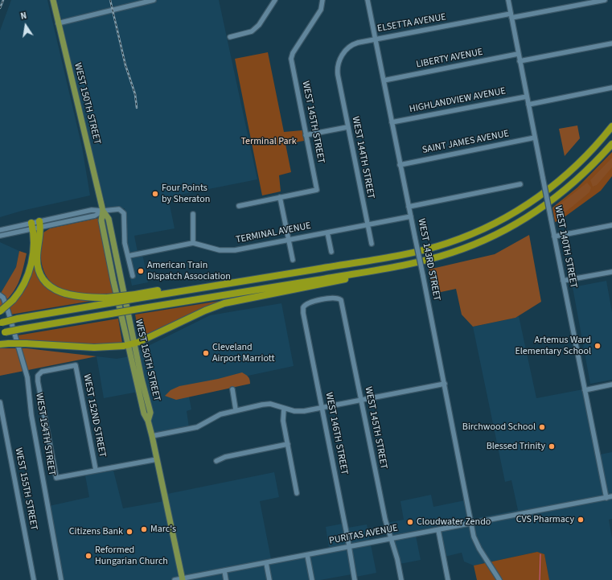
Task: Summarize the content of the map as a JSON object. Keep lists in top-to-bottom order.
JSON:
{
  "streets": {
    "main road": ["WEST 150TH STREET"],
    "street": [
      "ELSETTA AVENUE",
      "LIBERTY AVENUE",
      "HIGHLANDVIEW AVENUE",
      "WEST 145TH STREET",
      "SAINT JAMES AVENUE",
      "WEST 144TH STREET",
      "TERMINAL AVENUE",
      "WEST 140TH STREET",
      "WEST 143RD STREET",
      "WEST 152ND STREET",
      "WEST 146TH STREET",
      "WEST 154TH STREET",
      "WEST 155TH STREET",
      "PURITAS AVENUE"
    ]
  },
  "crossings": [
    ["ELSETTA AVENUE", "WEST 144TH STREET"],
    ["ELSETTA AVENUE", "WEST 140TH STREET"],
    ["ELSETTA AVENUE", "WEST 143RD STREET"],
    ["LIBERTY AVENUE", "WEST 140TH STREET"],
    ["LIBERTY AVENUE", "WEST 143RD STREET"],
    ["HIGHLANDVIEW AVENUE", "WEST 140TH STREET"],
    ["HIGHLANDVIEW AVENUE", "WEST 143RD STREET"],
    ["WEST 150TH STREET", "PURITAS AVENUE"],
    ["WEST 145TH STREET", "WEST 146TH STREET"],
    ["WEST 145TH STREET", "PURITAS AVENUE"],
    ["SAINT JAMES AVENUE", "WEST 140TH STREET"],
    ["SAINT JAMES AVENUE", "WEST 143RD STREET"],
    ["WEST 144TH STREET", "TERMINAL AVENUE"],
    ["TERMINAL AVENUE", "WEST 143RD STREET"],
    ["WEST 140TH STREET", "PURITAS AVENUE"],
    ["WEST 143RD STREET", "PURITAS AVENUE"],
    ["WEST 146TH STREET", "PURITAS AVENUE"]
  ],
  "parks": ["Terminal Park"],
  "places": [
    "Four Points by Sheraton",
    "American Train Dispatch Association",
    "Artemus Ward Elementary School",
    "Cleveland Airport Marriott",
    "Birchwood School",
    "Blessed Trinity",
    "CVS Pharmacy",
    "Cloudwater Zendo",
    "Marc's",
    "Citizens Bank",
    "Reformed Hungarian Church"
  ],
  "north": "top"
}
